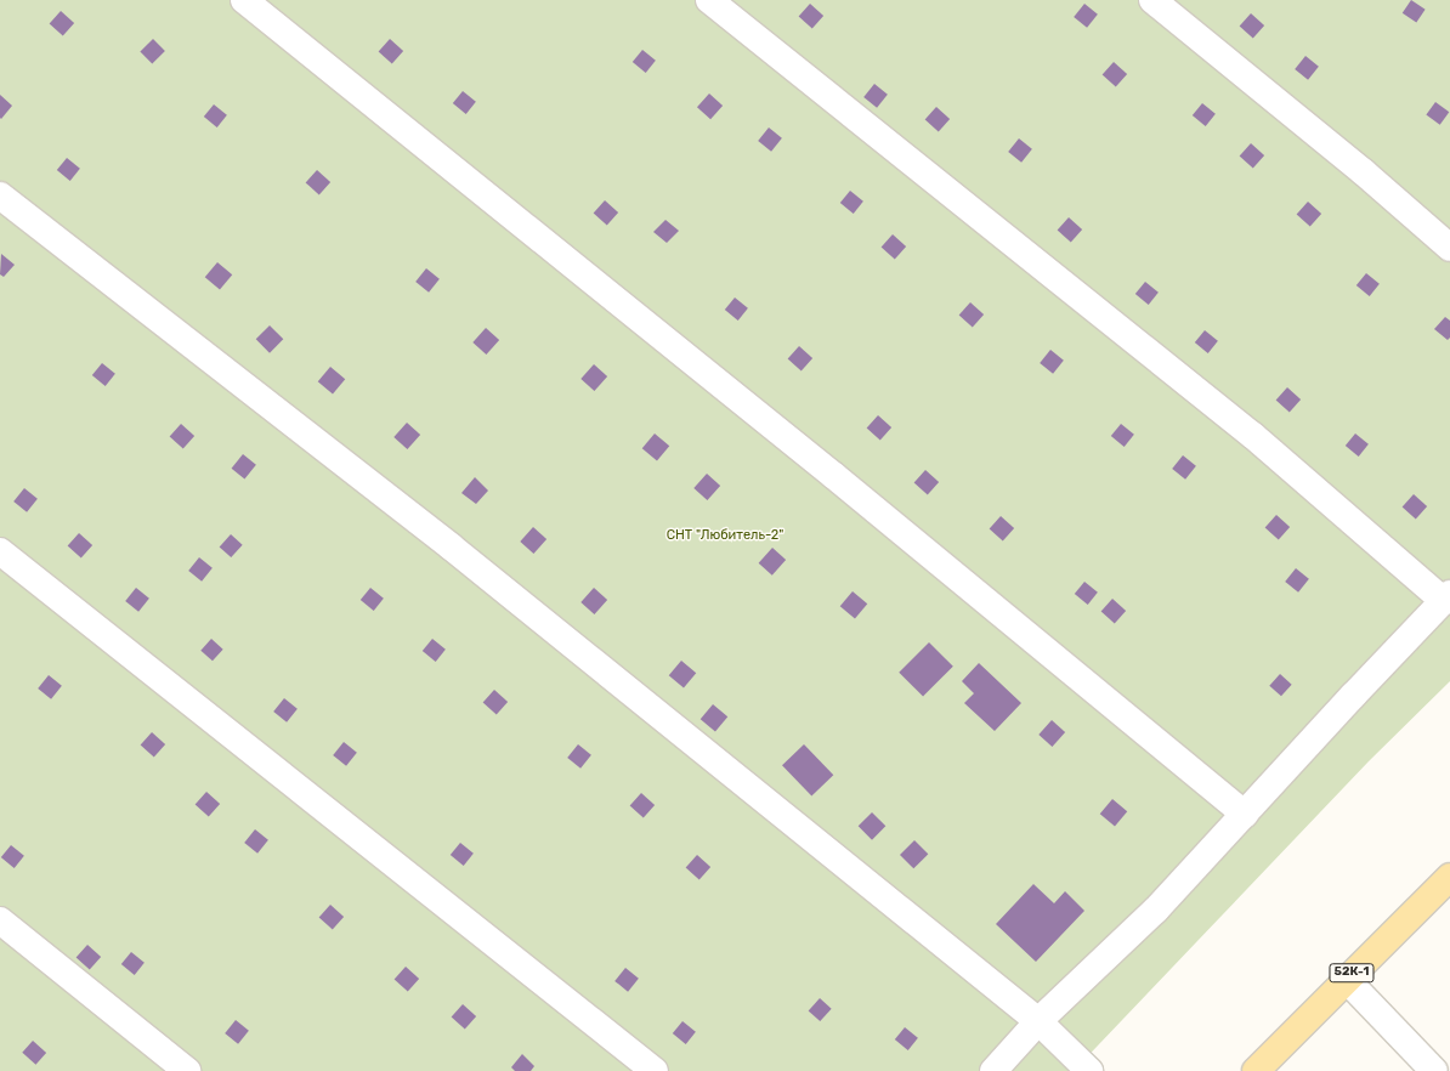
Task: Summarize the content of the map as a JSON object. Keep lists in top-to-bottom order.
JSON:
{
  "streets": {
    "main road": ["52К-1"]
  },
  "parks": ["СНТ \"Любитель-2\""]
}
